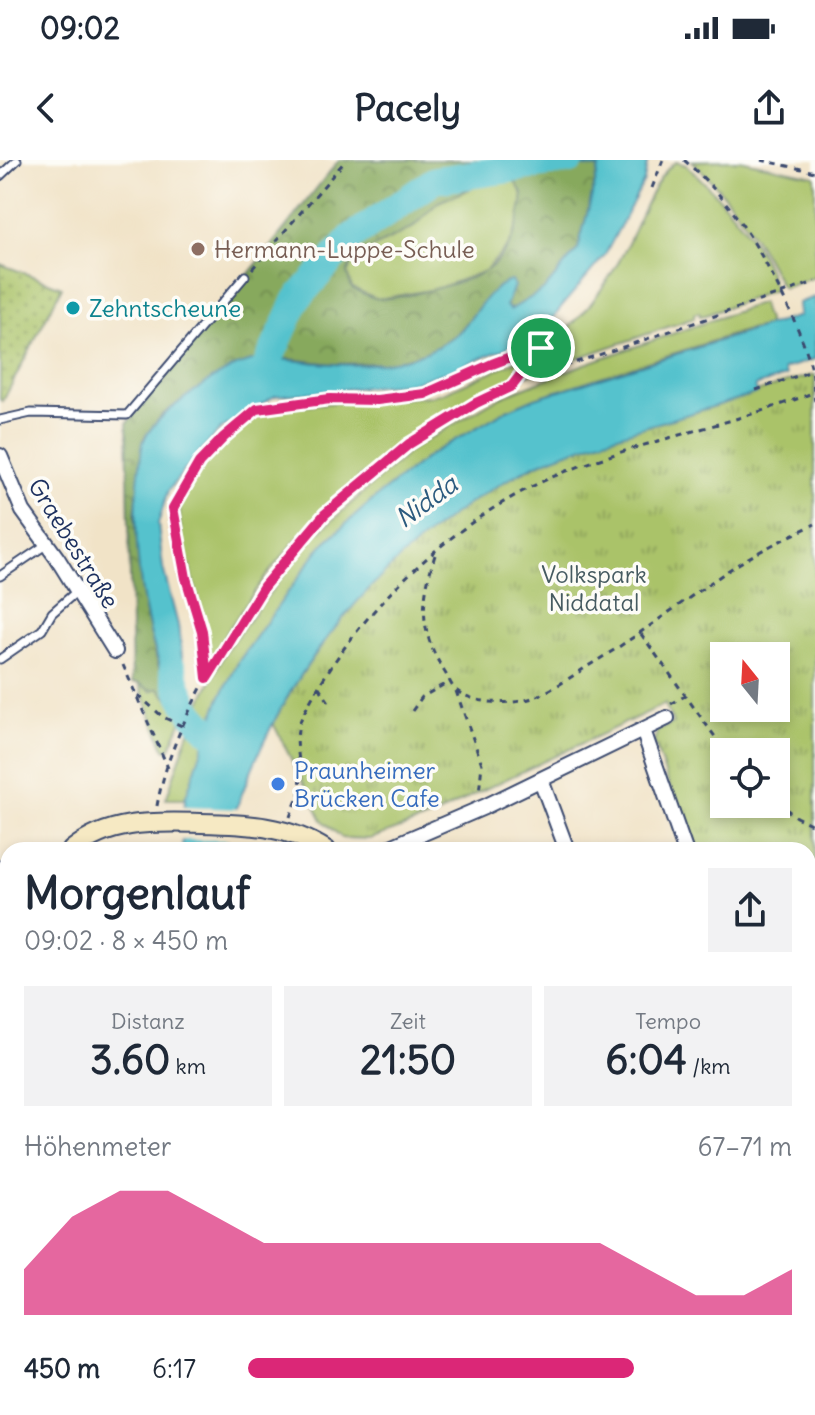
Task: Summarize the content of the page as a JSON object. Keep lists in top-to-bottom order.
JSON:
{
  "streets": {
    "street": ["Graebestraße"]
  },
  "water": ["Nidda"],
  "parks": ["Volkspark Niddatal"],
  "places": ["Hermann-Luppe-Schule", "Zehntscheune", "Praunheimer Brücken Cafe"],
  "north": "top",
  "page": {
    "status": "09:02",
    "header": "Pacely",
    "heading": ["Morgenlauf", "09:02 · 8 × 450 m"],
    "stats": [
      ["Distanz", "3.60 km"],
      ["Zeit", "21:50"],
      ["Tempo", "6:04 /km"]
    ],
    "chart": ["Höhenmeter", "67–71 m"],
    "list": [
      {
        "name": "450 m",
        "note": "6:17"
      }
    ]
  }
}
